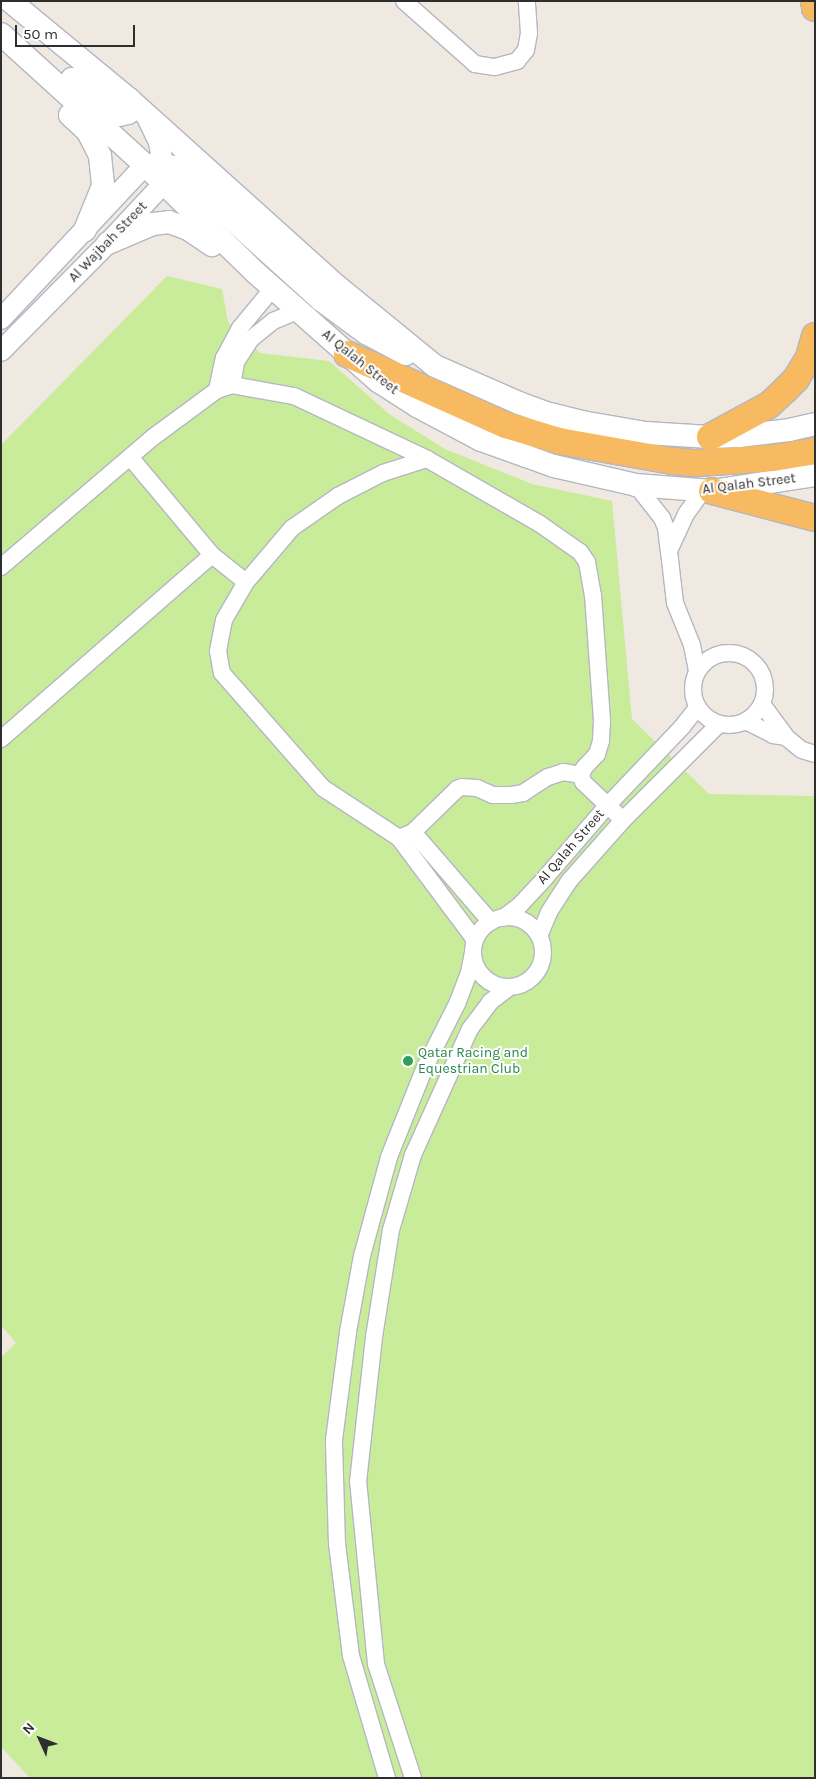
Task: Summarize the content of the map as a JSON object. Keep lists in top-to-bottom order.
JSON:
{
  "streets": {
    "main road": ["Al Qalah Street"],
    "street": ["Al Wajbah Street"]
  },
  "crossings": [
    ["Al Wajbah Street", "Al Qalah Street"]
  ],
  "places": ["Qatar Racing and Equestrian Club"],
  "scale_bar": "50 m",
  "north": "top left"
}
